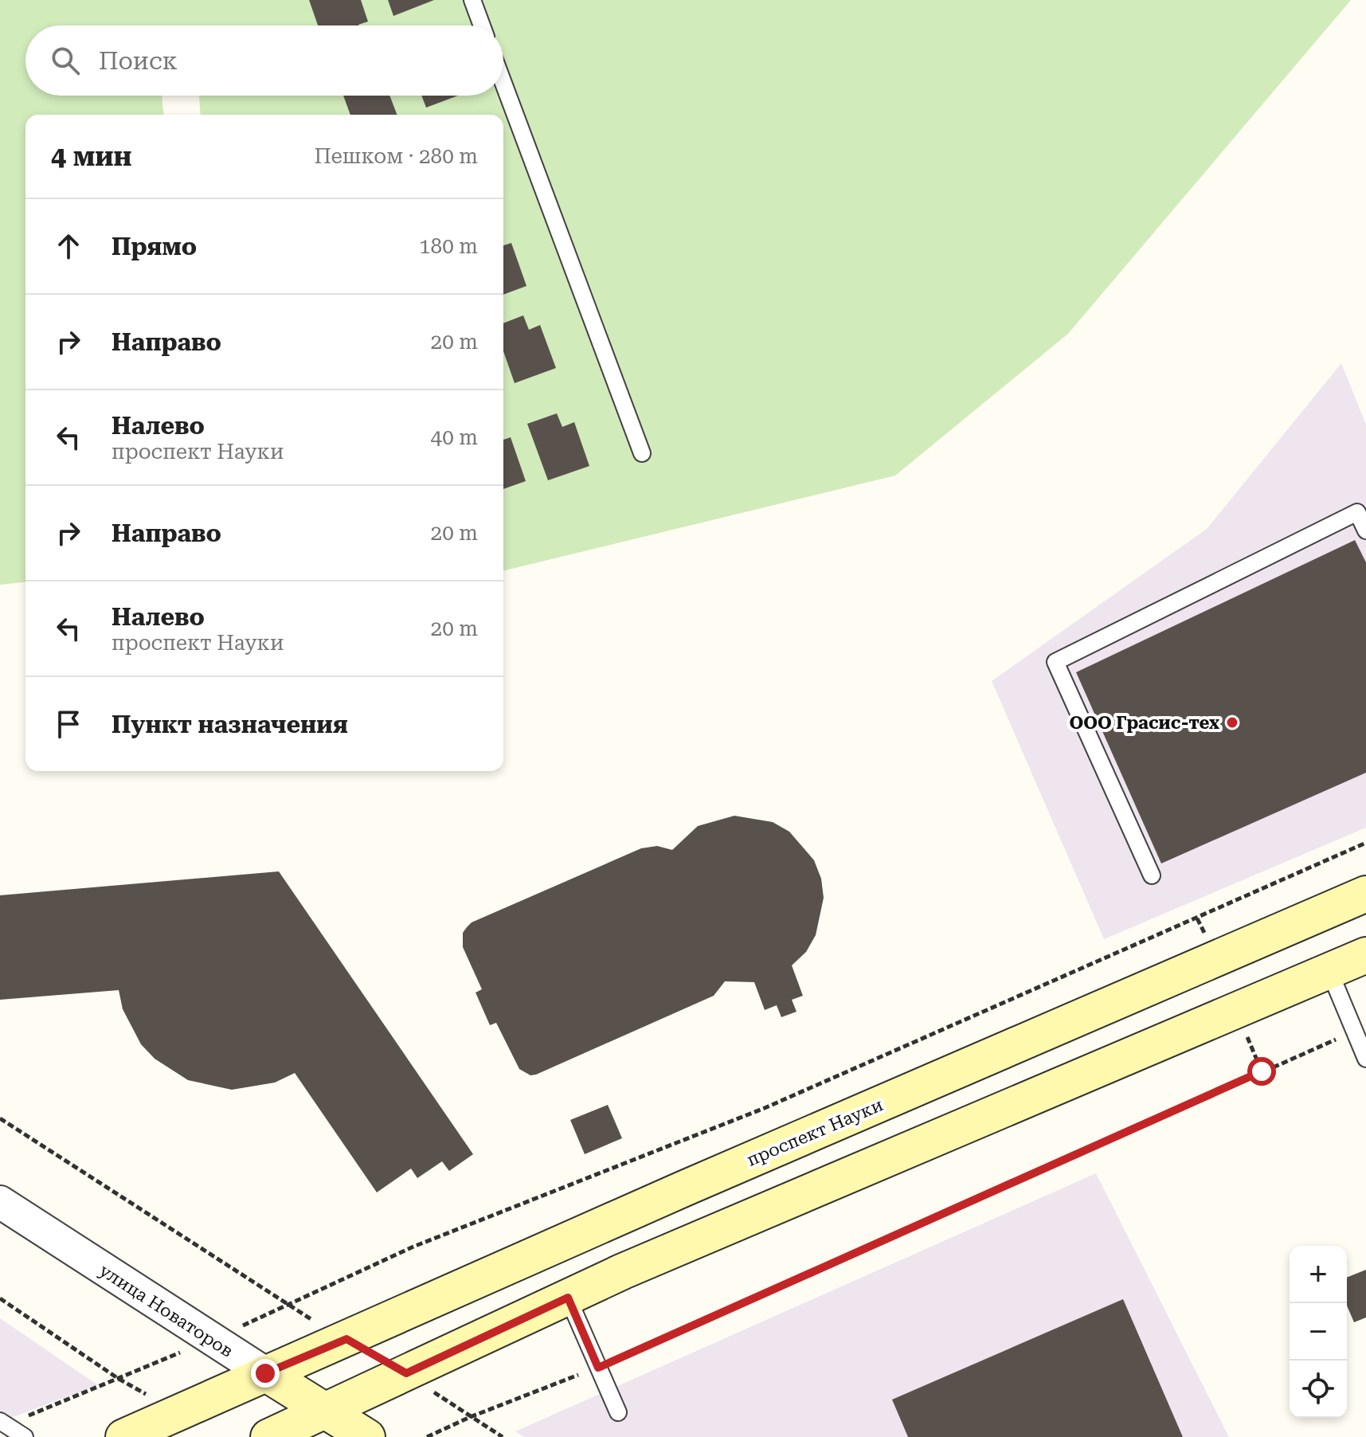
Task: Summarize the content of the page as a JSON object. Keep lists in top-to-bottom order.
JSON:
{
  "streets": {
    "street": ["проспект Науки", "улица Новаторов"]
  },
  "crossings": [
    ["проспект Науки", "улица Новаторов"]
  ],
  "places": ["ООО Грасис-тех"],
  "page": {
    "search": "Поиск",
    "heading": ["4 мин", "Пешком · 280 m"],
    "list": [
      ["Прямо", "180 m"],
      ["Направо", "20 m"],
      ["Налево", "проспект Науки", "40 m"],
      ["Направо", "20 m"],
      ["Налево", "проспект Науки", "20 m"],
      "Пункт назначения"
    ],
    "map_buttons": ["+", "−"]
  }
}
